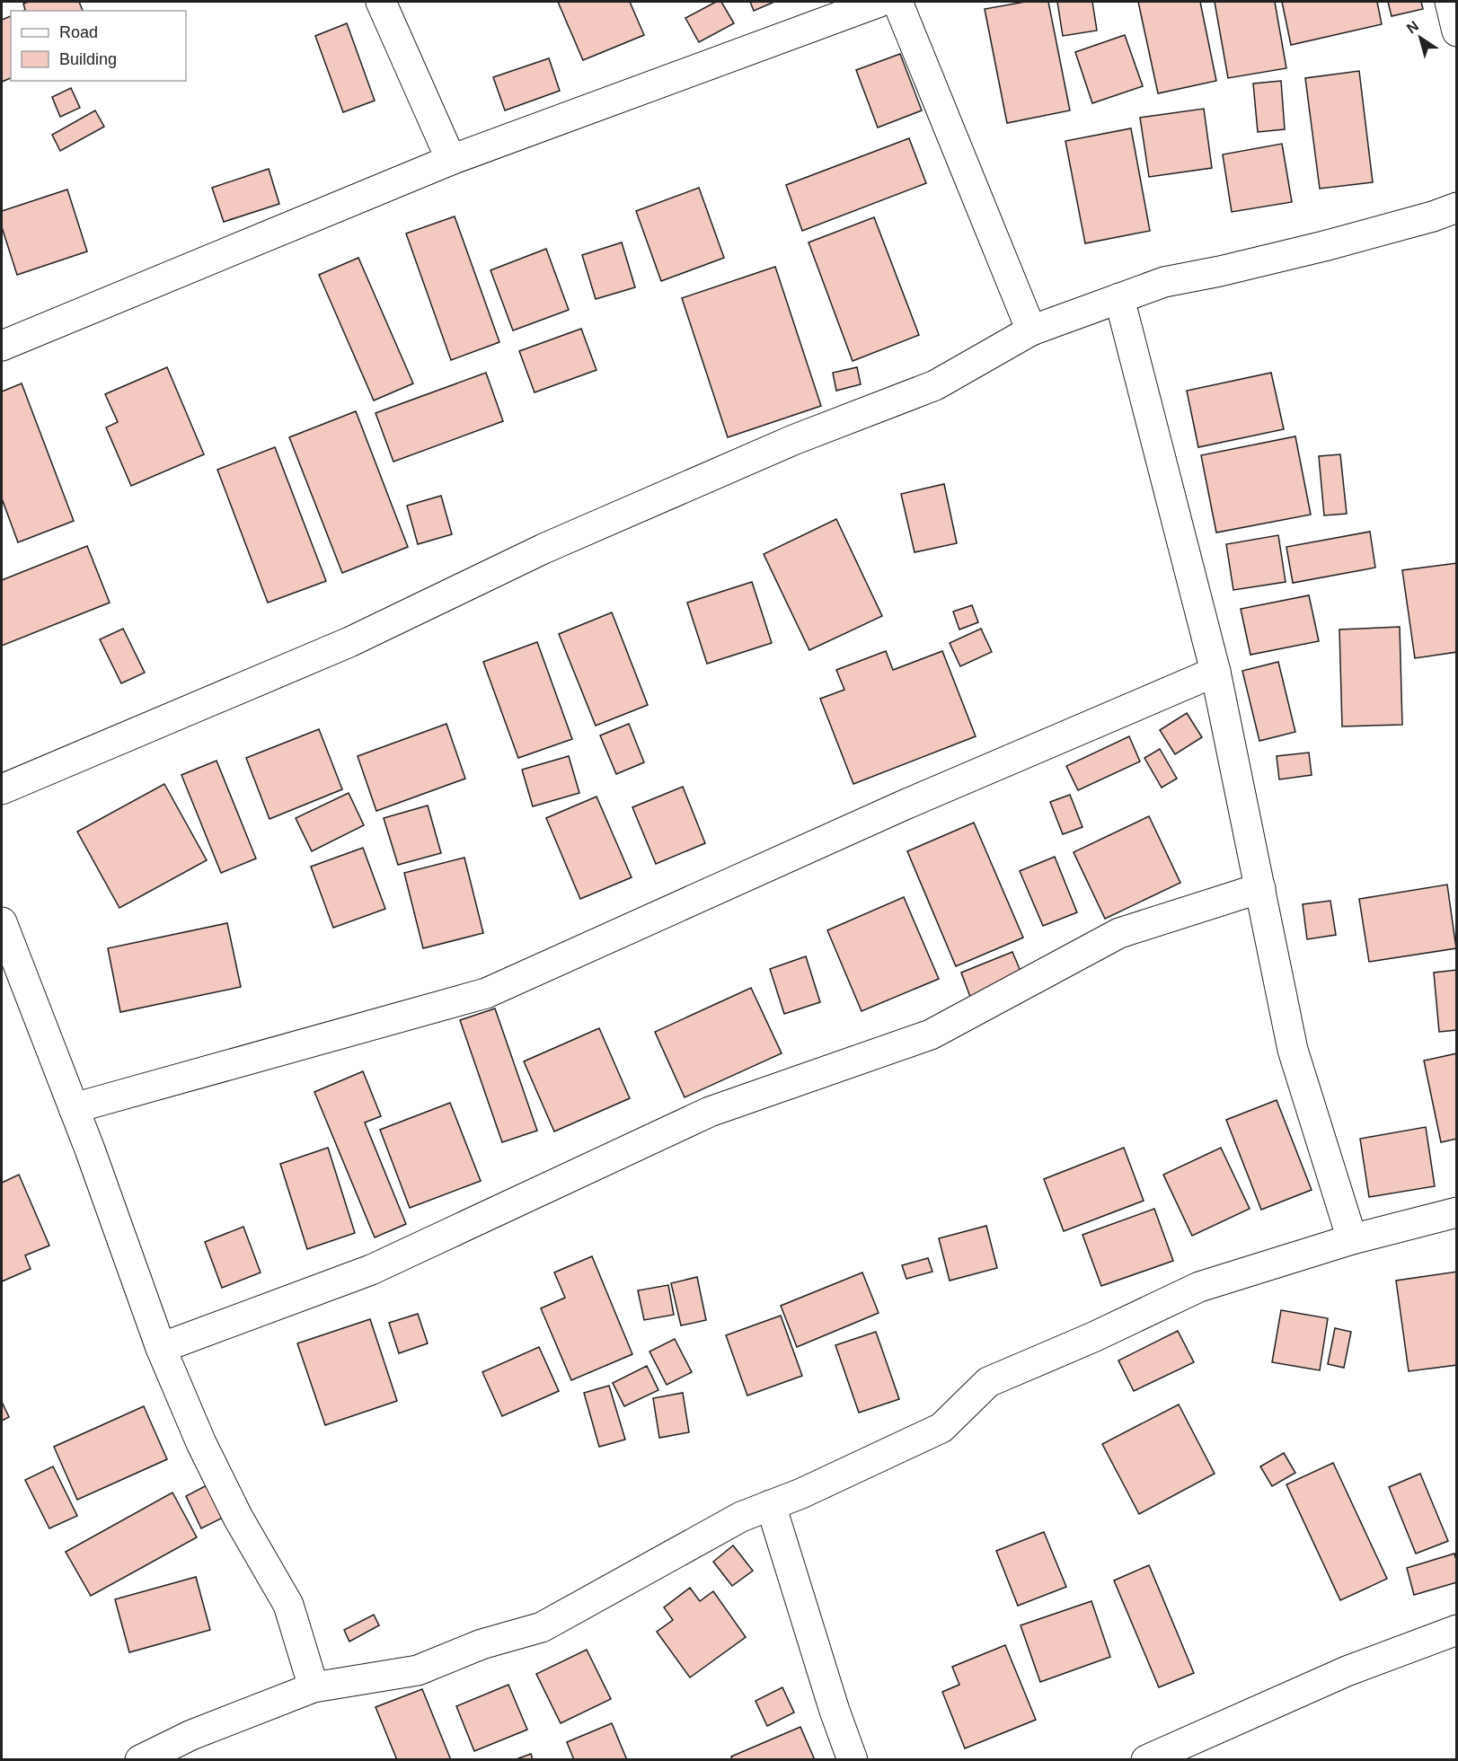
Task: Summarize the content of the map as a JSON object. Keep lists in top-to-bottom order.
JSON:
{
  "legend": ["Road", "Building"],
  "north": "top left"
}
